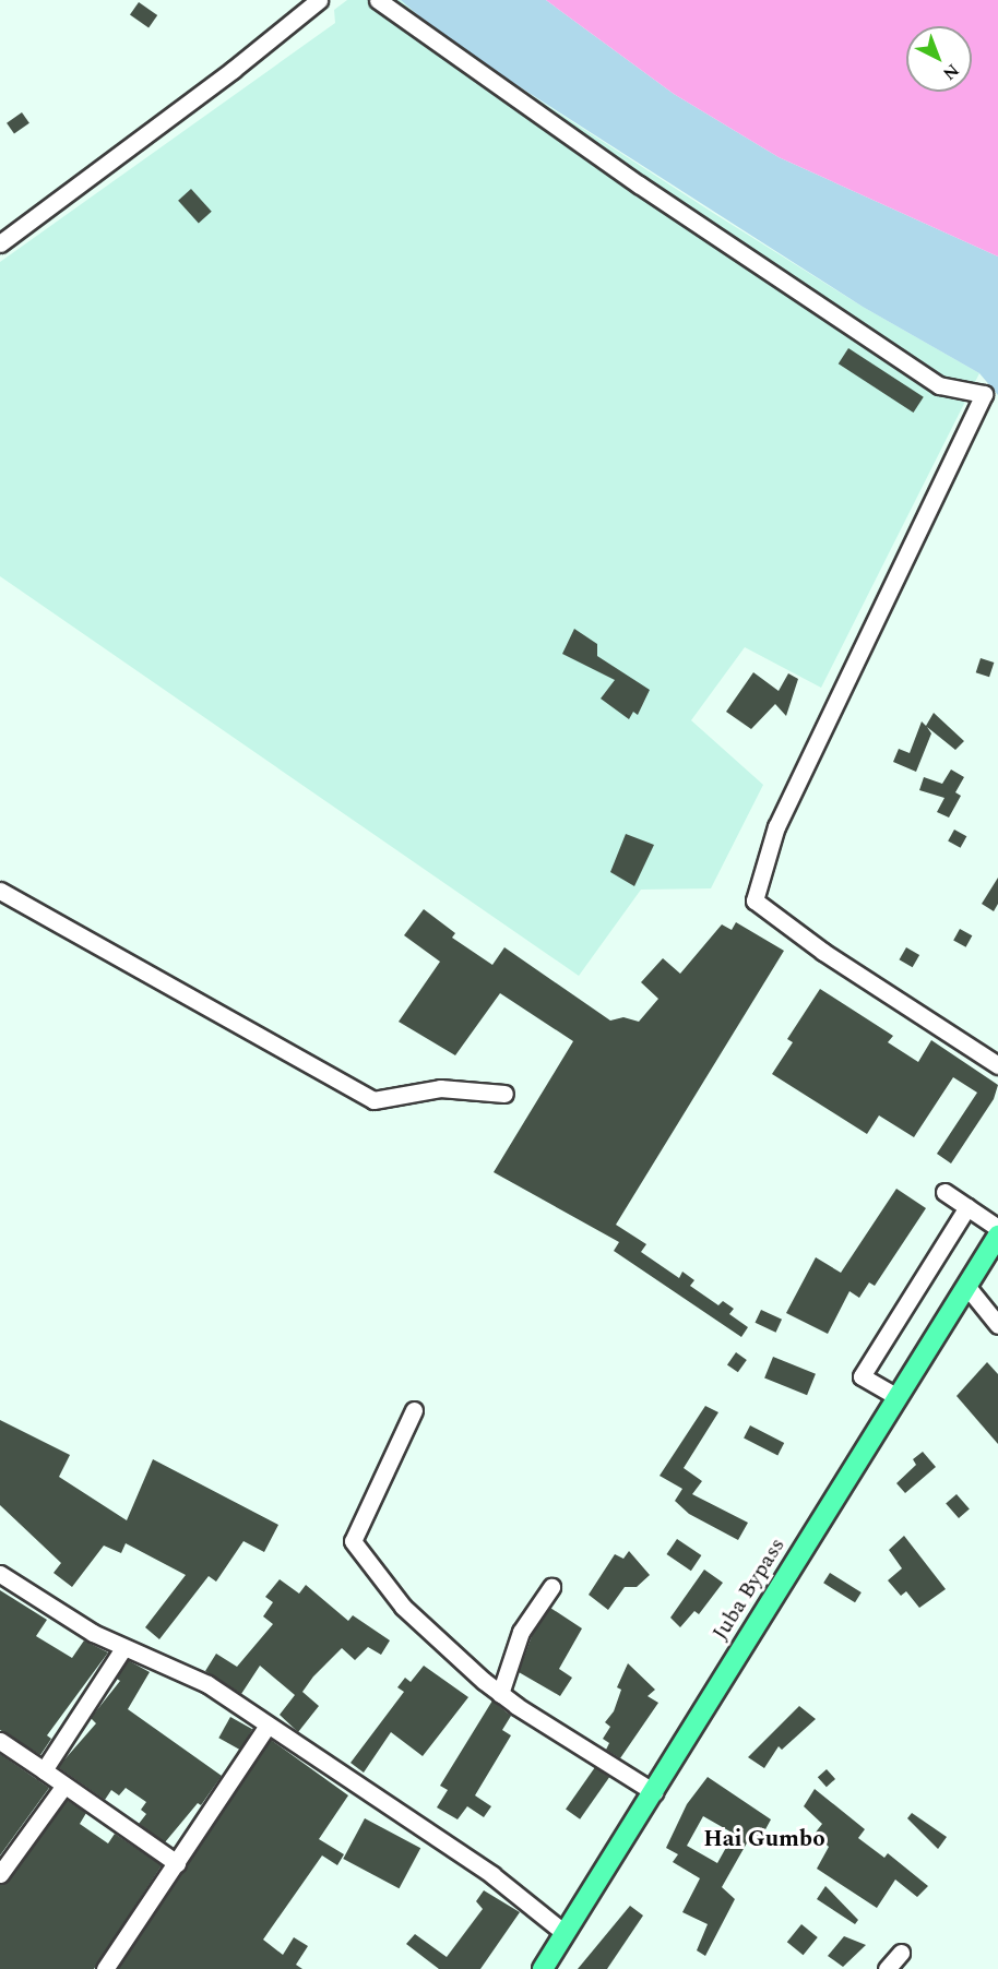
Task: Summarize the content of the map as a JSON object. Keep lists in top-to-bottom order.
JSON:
{
  "streets": {
    "main road": ["Juba Bypass"]
  },
  "districts": ["Hai Gumbo"],
  "north": "bottom right"
}
